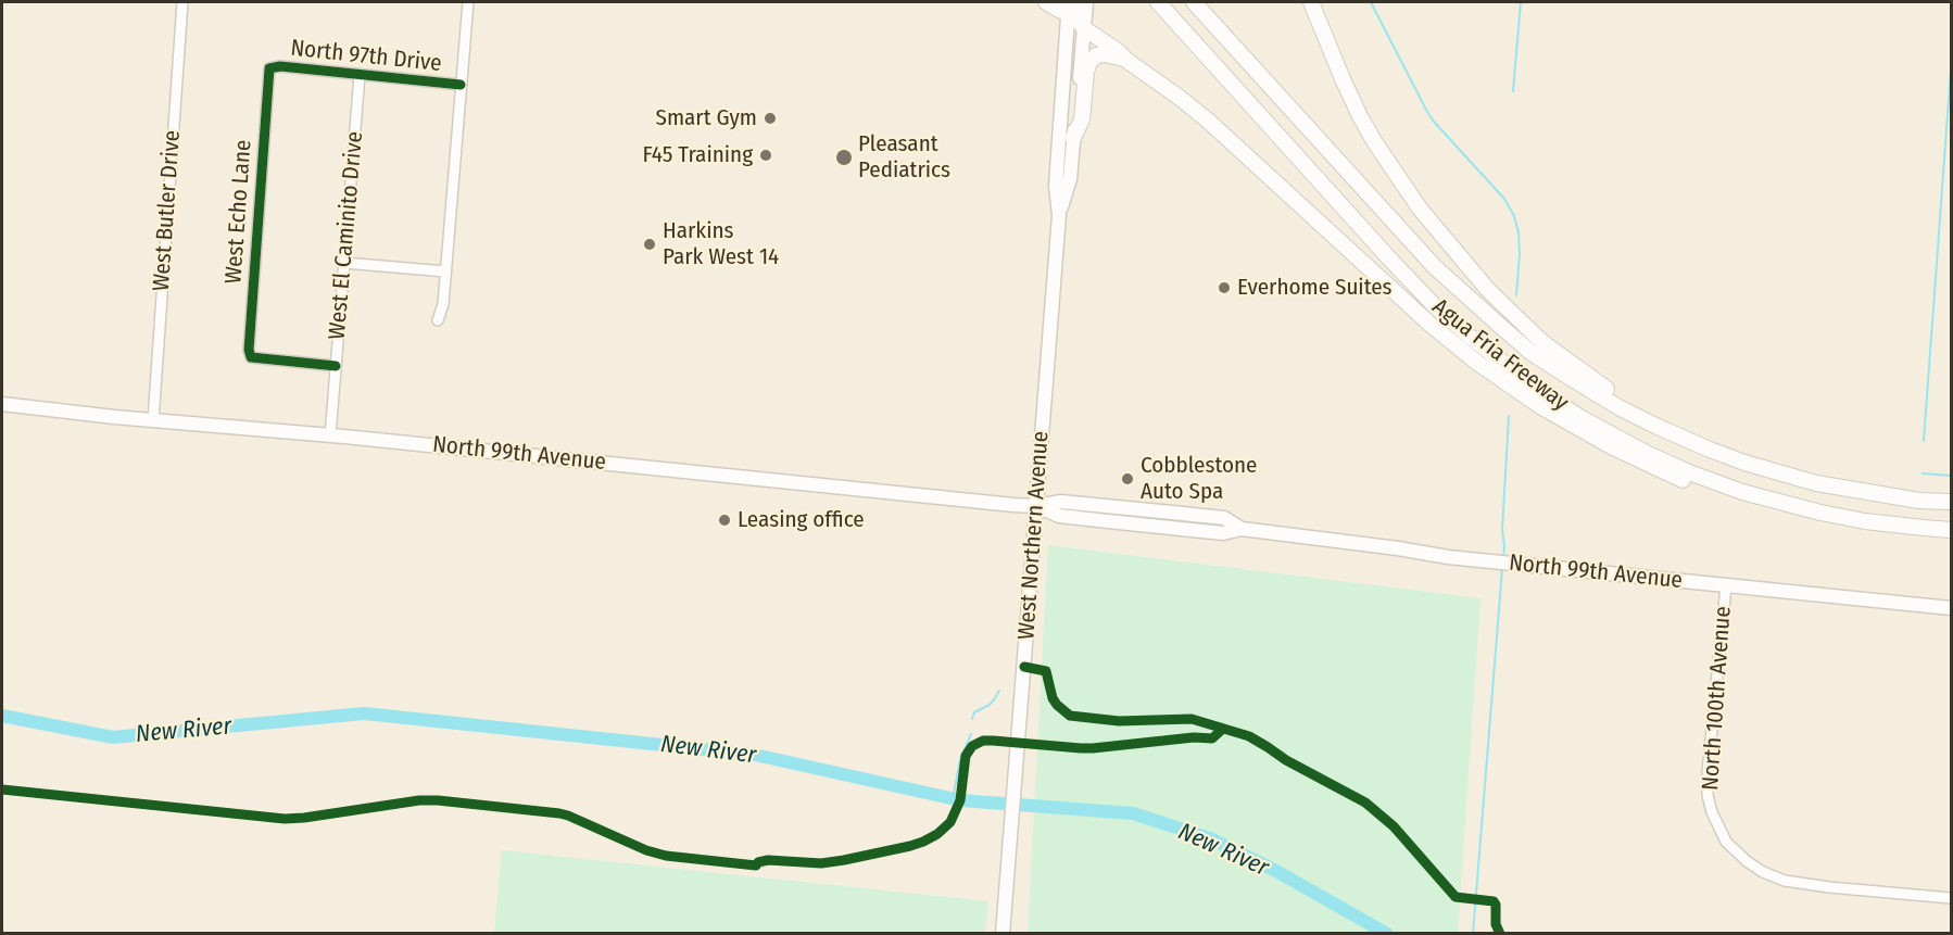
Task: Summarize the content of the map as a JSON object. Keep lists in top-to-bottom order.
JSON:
{
  "streets": {
    "highway": ["Agua Fria Freeway"],
    "main road": ["North 99th Avenue", "West Northern Avenue"],
    "street": [
      "North 97th Drive",
      "West Butler Drive",
      "West Echo Lane",
      "West El Caminito Drive",
      "North 100th Avenue"
    ]
  },
  "crossings": [
    ["North 97th Drive", "West Echo Lane"],
    ["North 97th Drive", "West El Caminito Drive"],
    ["West Butler Drive", "North 99th Avenue"],
    ["West Echo Lane", "West El Caminito Drive"],
    ["West El Caminito Drive", "North 99th Avenue"],
    ["North 99th Avenue", "West Northern Avenue"],
    ["North 99th Avenue", "North 100th Avenue"]
  ],
  "water": ["New River"],
  "places": [
    "Smart Gym",
    "F45 Training",
    "Pleasant Pediatrics",
    "Harkins Park West 14",
    "Everhome Suites",
    "Cobblestone Auto Spa",
    "Leasing office"
  ]
}
